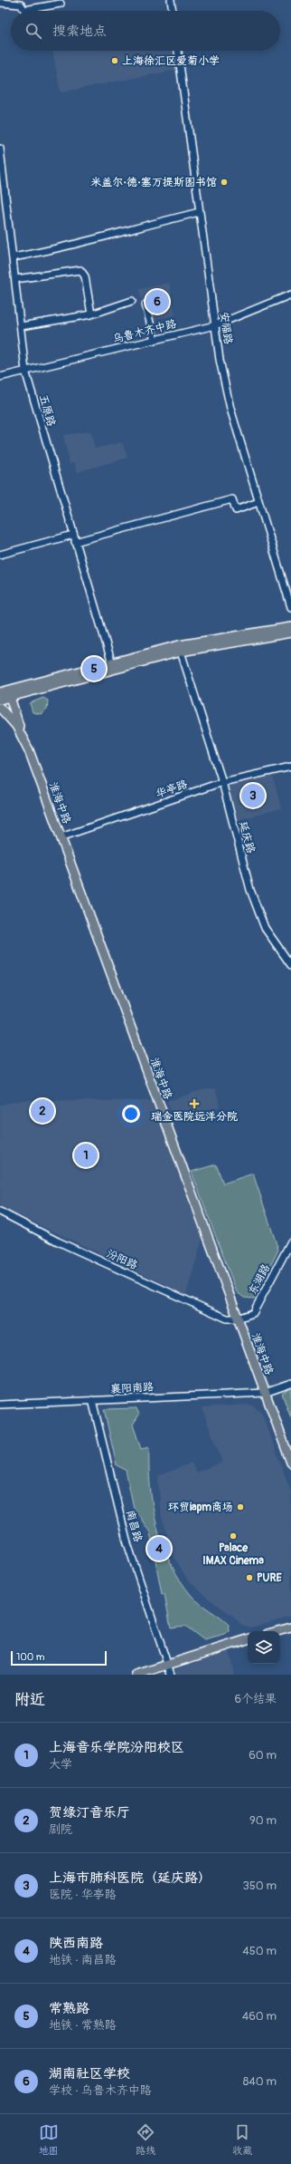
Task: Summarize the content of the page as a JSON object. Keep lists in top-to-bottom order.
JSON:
{
  "streets": {
    "main road": ["淮海中路"],
    "street": [
      "安福路",
      "乌鲁木齐中路",
      "五原路",
      "华亭路",
      "延庆路",
      "汾阳路",
      "东湖路",
      "襄阳南路",
      "南昌路"
    ]
  },
  "crossings": [
    ["安福路", "乌鲁木齐中路"],
    ["乌鲁木齐中路", "五原路"],
    ["华亭路", "淮海中路"],
    ["华亭路", "延庆路"],
    ["淮海中路", "汾阳路"],
    ["淮海中路", "东湖路"],
    ["淮海中路", "襄阳南路"],
    ["汾阳路", "东湖路"],
    ["襄阳南路", "南昌路"]
  ],
  "places": {
    "other": [
      "上海徐汇区爱菊小学",
      "米盖尔·德·塞万提斯图书馆",
      "环贸iapm商场",
      "Palace IMAX Cinema",
      "PURE"
    ],
    "health": ["瑞金医院远洋分院"]
  },
  "scale_bar": "100 m",
  "page": {
    "search": "搜索地点",
    "pins": [
      "6",
      "5",
      "3",
      "2",
      "1",
      "4"
    ],
    "scale": "100 m",
    "heading": ["附近", "6个结果"],
    "list": [
      {
        "mark": "1",
        "name": "上海音乐学院汾阳校区",
        "note": "大学",
        "value": "60 m"
      },
      {
        "mark": "2",
        "name": "贺绿汀音乐厅",
        "note": "剧院",
        "value": "90 m"
      },
      {
        "mark": "3",
        "name": "上海市肺科医院（延庆路）",
        "note": "医院 · 华亭路",
        "value": "350 m"
      },
      {
        "mark": "4",
        "name": "陕西南路",
        "note": "地铁 · 南昌路",
        "value": "450 m"
      },
      {
        "mark": "5",
        "name": "常熟路",
        "note": "地铁 · 常熟路",
        "value": "460 m"
      },
      {
        "mark": "6",
        "name": "湖南社区学校",
        "note": "学校 · 乌鲁木齐中路",
        "value": "840 m"
      }
    ],
    "nav": ["地图", "路线", "收藏"]
  }
}
